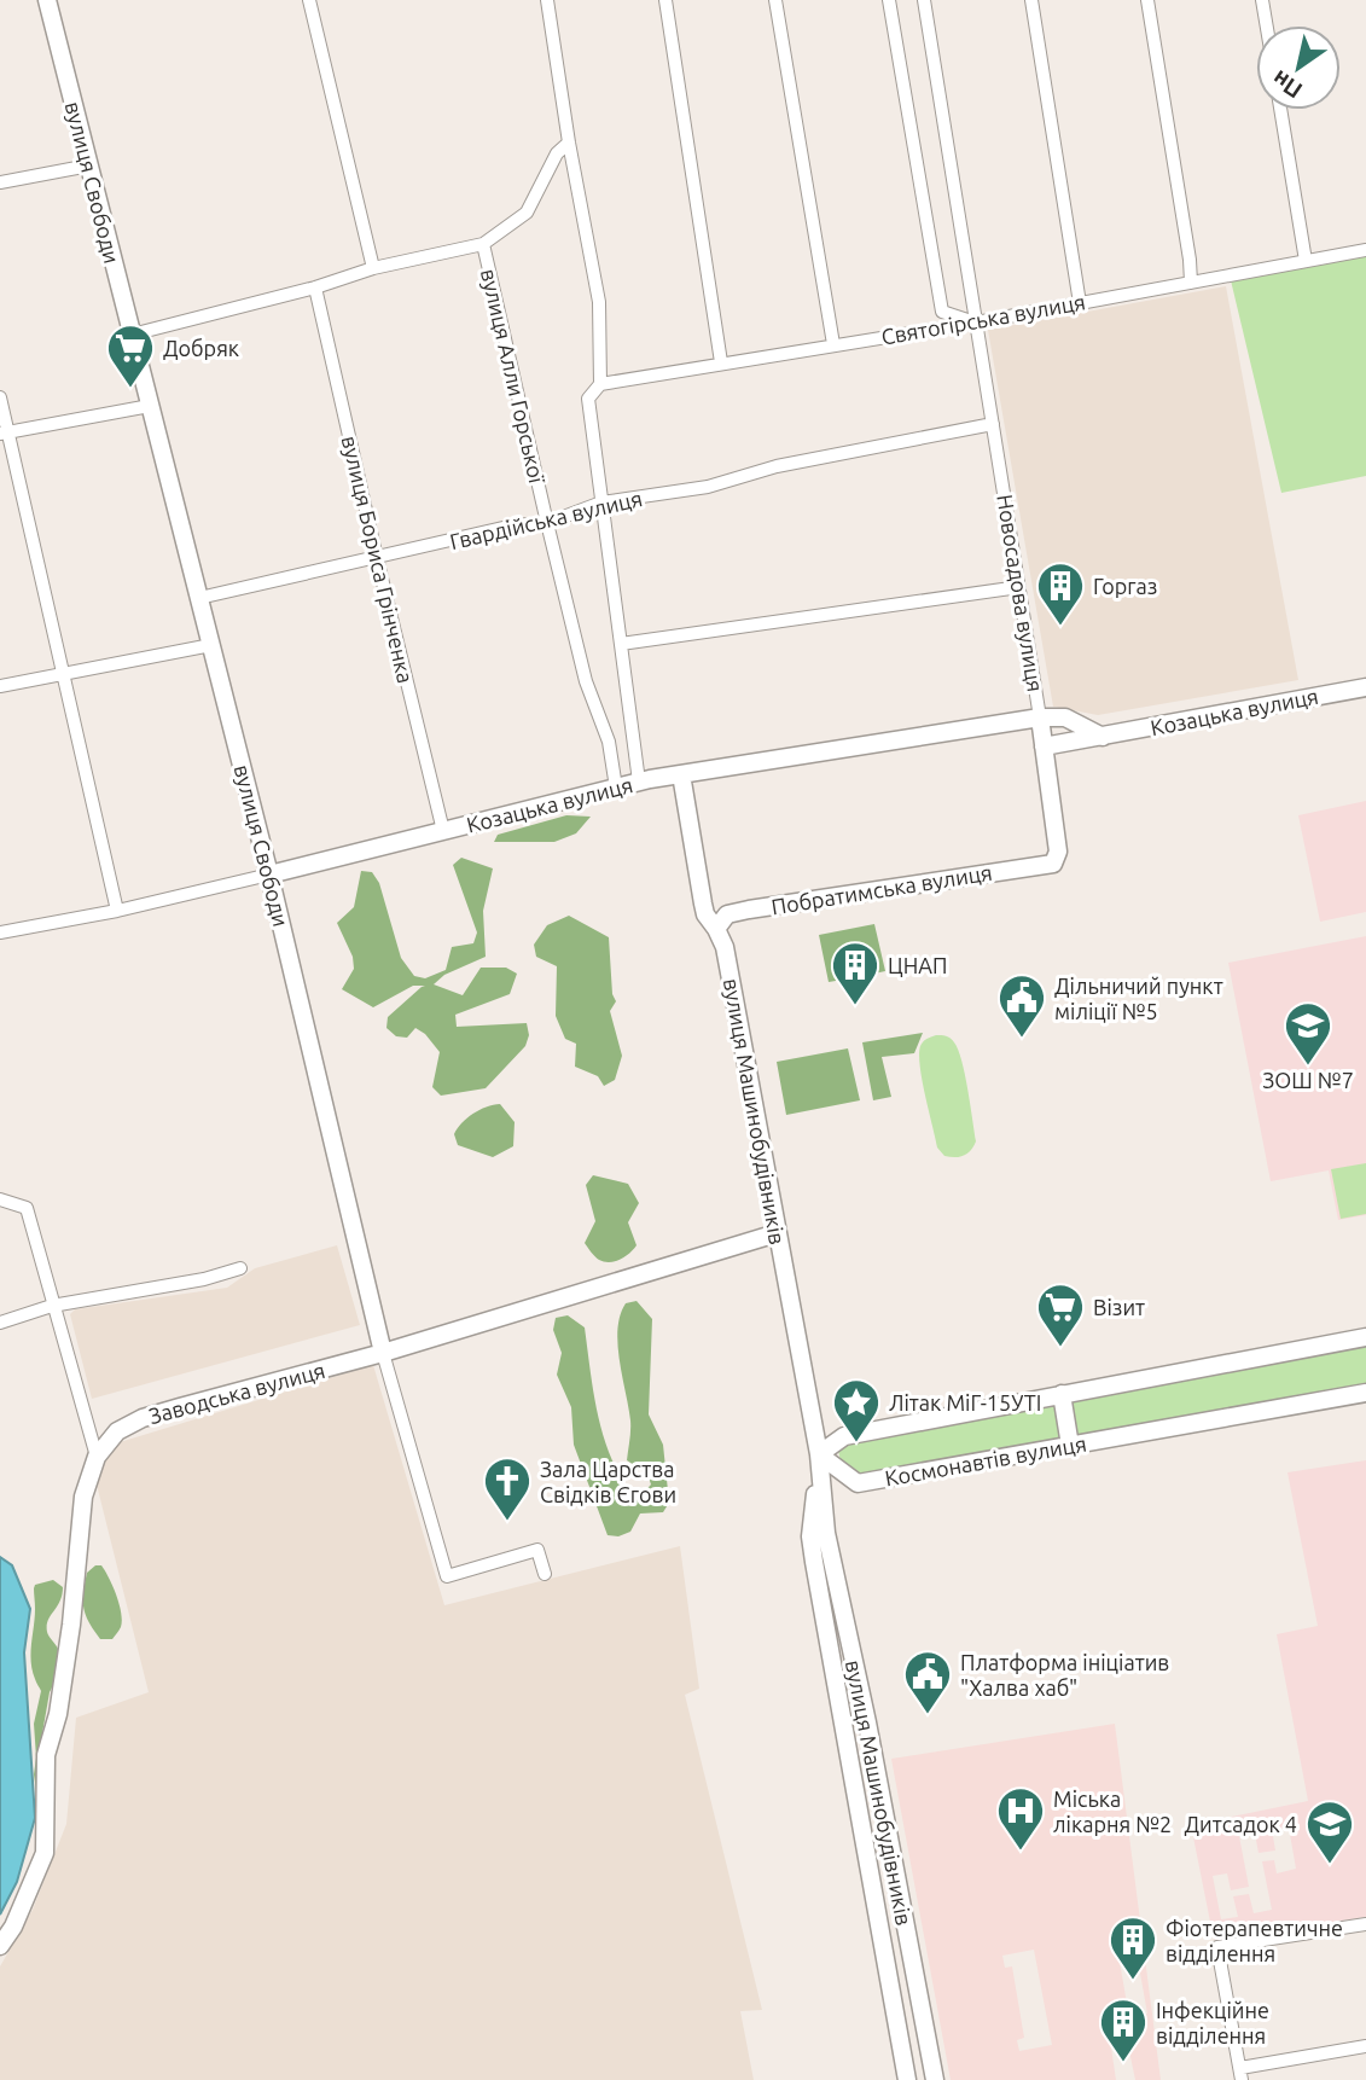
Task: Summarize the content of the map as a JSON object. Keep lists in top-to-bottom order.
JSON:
{
  "streets": {
    "street": [
      "вулиця Свободи",
      "Святогірська вулиця",
      "вулиця Алли Горської",
      "Гвардійська вулиця",
      "вулиця Бориса Грінченка",
      "Новосадова вулиця",
      "Козацька вулиця",
      "Побратимська вулиця",
      "вулиця Машинобудівників",
      "Заводська вулиця",
      "Космонавтів вулиця"
    ]
  },
  "crossings": [
    ["вулиця Свободи", "Гвардійська вулиця"],
    ["вулиця Свободи", "Козацька вулиця"],
    ["вулиця Свободи", "Заводська вулиця"],
    ["Святогірська вулиця", "Новосадова вулиця"],
    ["вулиця Алли Горської", "Гвардійська вулиця"],
    ["вулиця Алли Горської", "Козацька вулиця"],
    ["Гвардійська вулиця", "вулиця Бориса Грінченка"],
    ["Гвардійська вулиця", "Новосадова вулиця"],
    ["вулиця Бориса Грінченка", "Козацька вулиця"],
    ["Новосадова вулиця", "Козацька вулиця"],
    ["Новосадова вулиця", "Побратимська вулиця"],
    ["Козацька вулиця", "вулиця Машинобудівників"],
    ["Побратимська вулиця", "вулиця Машинобудівників"],
    ["вулиця Машинобудівників", "Заводська вулиця"],
    ["вулиця Машинобудівників", "Космонавтів вулиця"]
  ],
  "places": {
    "supermarket": ["Добряк", "Візит"],
    "building": [
      "Горгаз",
      "ЦНАП",
      "Фіотерапевтичне відділення",
      "Інфекційне відділення"
    ],
    "public building": ["Дільничий пункт міліції №5", "Платформа ініціатив \"Халва хаб\""],
    "school or university": ["ЗОШ №7", "Дитсадок 4"],
    "place": ["Літак МіГ-15УТІ"],
    "church": ["Зала Царства Свідків Єгови"],
    "hospital": ["Міська лікарня №2"]
  },
  "north": "bottom left"
}
